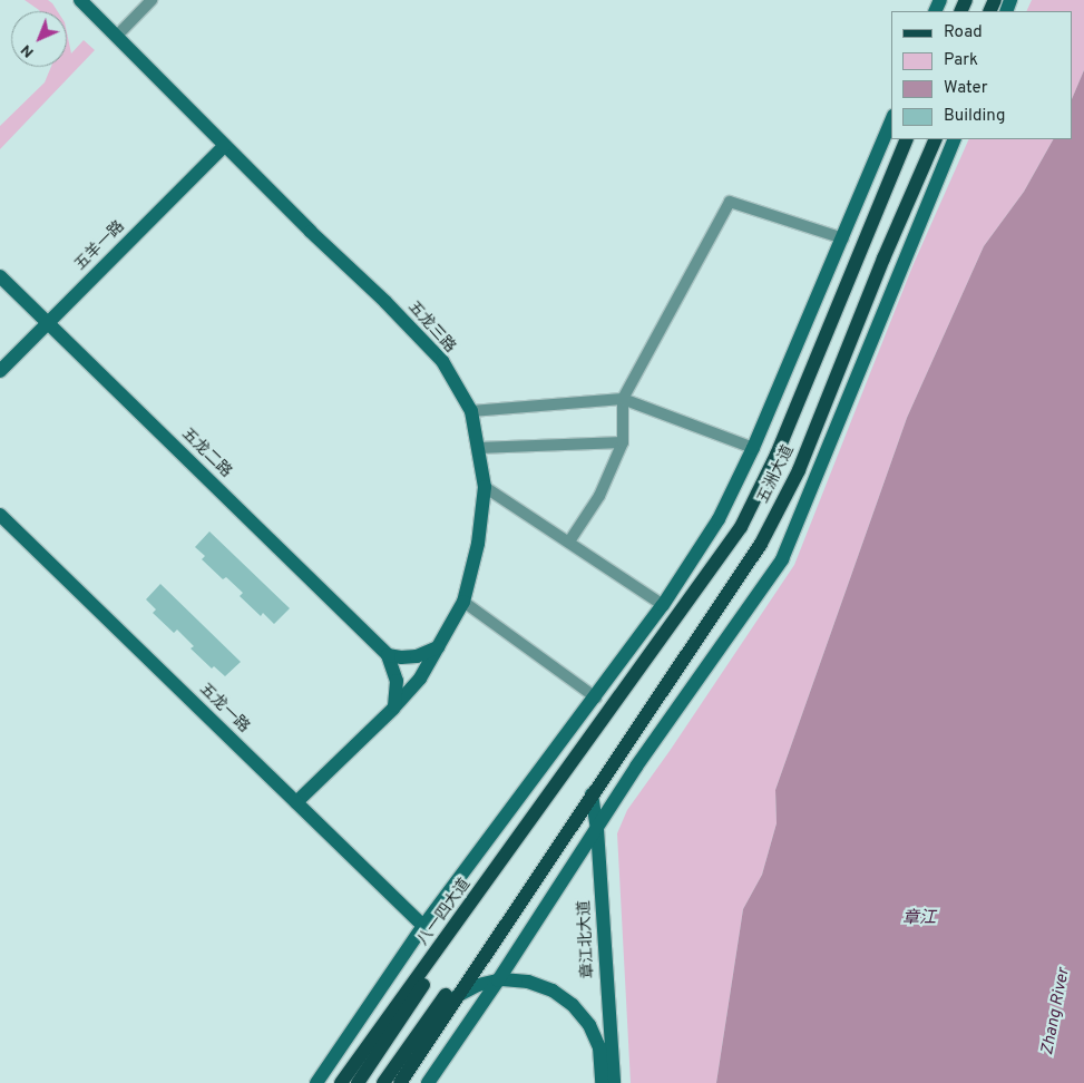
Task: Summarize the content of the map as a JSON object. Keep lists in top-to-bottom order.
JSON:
{
  "streets": {
    "main road": ["五洲大道", "八一四大道"],
    "street": [
      "五羊一路",
      "五龙三路",
      "五龙二路",
      "五龙一路",
      "章江北大道"
    ]
  },
  "crossings": [
    ["五羊一路", "五龙三路"],
    ["五羊一路", "五龙二路"],
    ["五龙三路", "五龙一路"],
    ["五洲大道", "八一四大道"],
    ["五洲大道", "章江北大道"]
  ],
  "water": ["章江", "Zhang River"],
  "legend": [
    "Road",
    "Park",
    "Water",
    "Building"
  ],
  "north": "bottom left"
}
